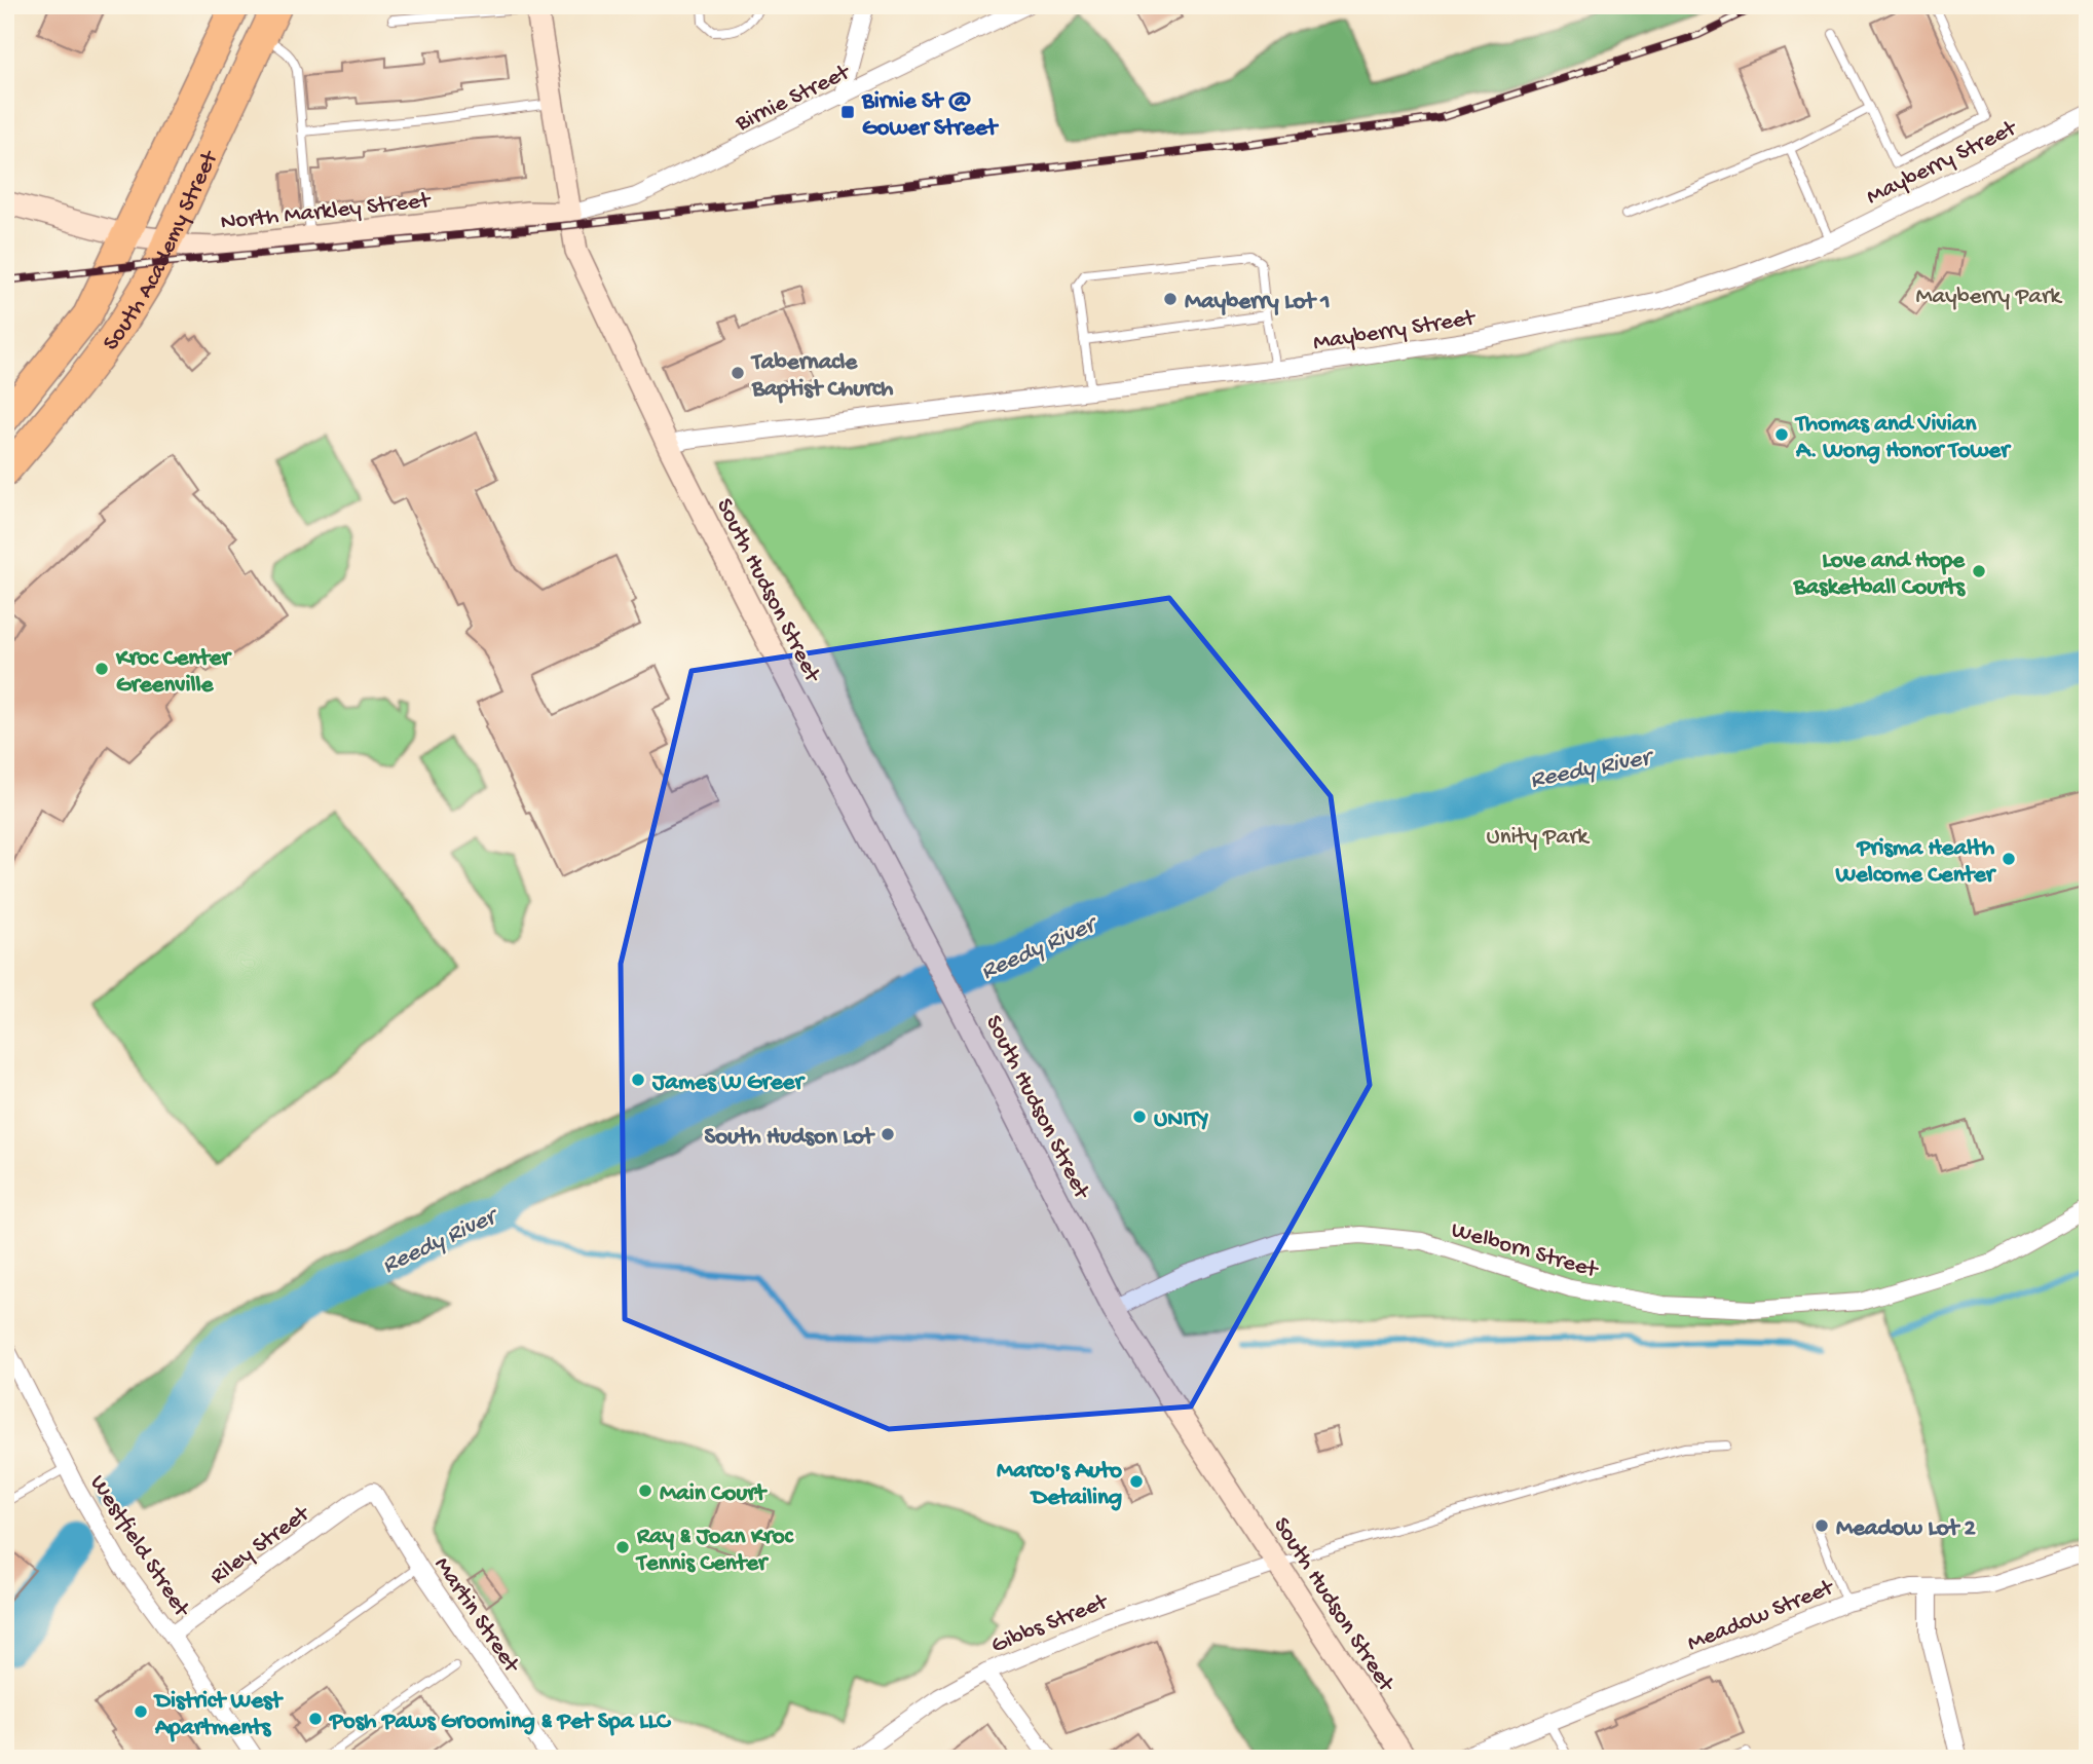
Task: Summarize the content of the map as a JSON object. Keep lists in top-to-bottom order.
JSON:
{
  "streets": {
    "highway": ["South Academy Street"],
    "street": [
      "Birnie Street",
      "Mayberry Street",
      "North Markley Street",
      "South Hudson Street",
      "Welborn Street",
      "Riley Street",
      "Westfield Street",
      "Martin Street",
      "Meadow Street",
      "Gibbs Street"
    ]
  },
  "crossings": [
    ["Birnie Street", "North Markley Street"],
    ["Birnie Street", "South Hudson Street"],
    ["Mayberry Street", "South Hudson Street"],
    ["North Markley Street", "South Academy Street"],
    ["North Markley Street", "South Hudson Street"],
    ["South Hudson Street", "Welborn Street"],
    ["South Hudson Street", "Gibbs Street"],
    ["Riley Street", "Westfield Street"],
    ["Riley Street", "Martin Street"]
  ],
  "water": ["Reedy River"],
  "parks": ["Mayberry Park", "Unity Park"],
  "places": {
    "transit": ["Birnie St @ Gower Street"],
    "other": [
      "Mayberry Lot 1",
      "Tabernacle Baptist Church",
      "Thomas and Vivian A. Wong Honor Tower",
      "Love and Hope Basketball Courts",
      "Kroc Center Greenville",
      "Prisma Health Welcome Center",
      "James W Greer",
      "UNITY",
      "South Hudson Lot",
      "Marco's Auto Detailing",
      "Main Court",
      "Meadow Lot 2",
      "Ray & Joan Kroc Tennis Center",
      "District West Apartments",
      "Posh Paws Grooming & Pet Spa LLC"
    ]
  }
}
